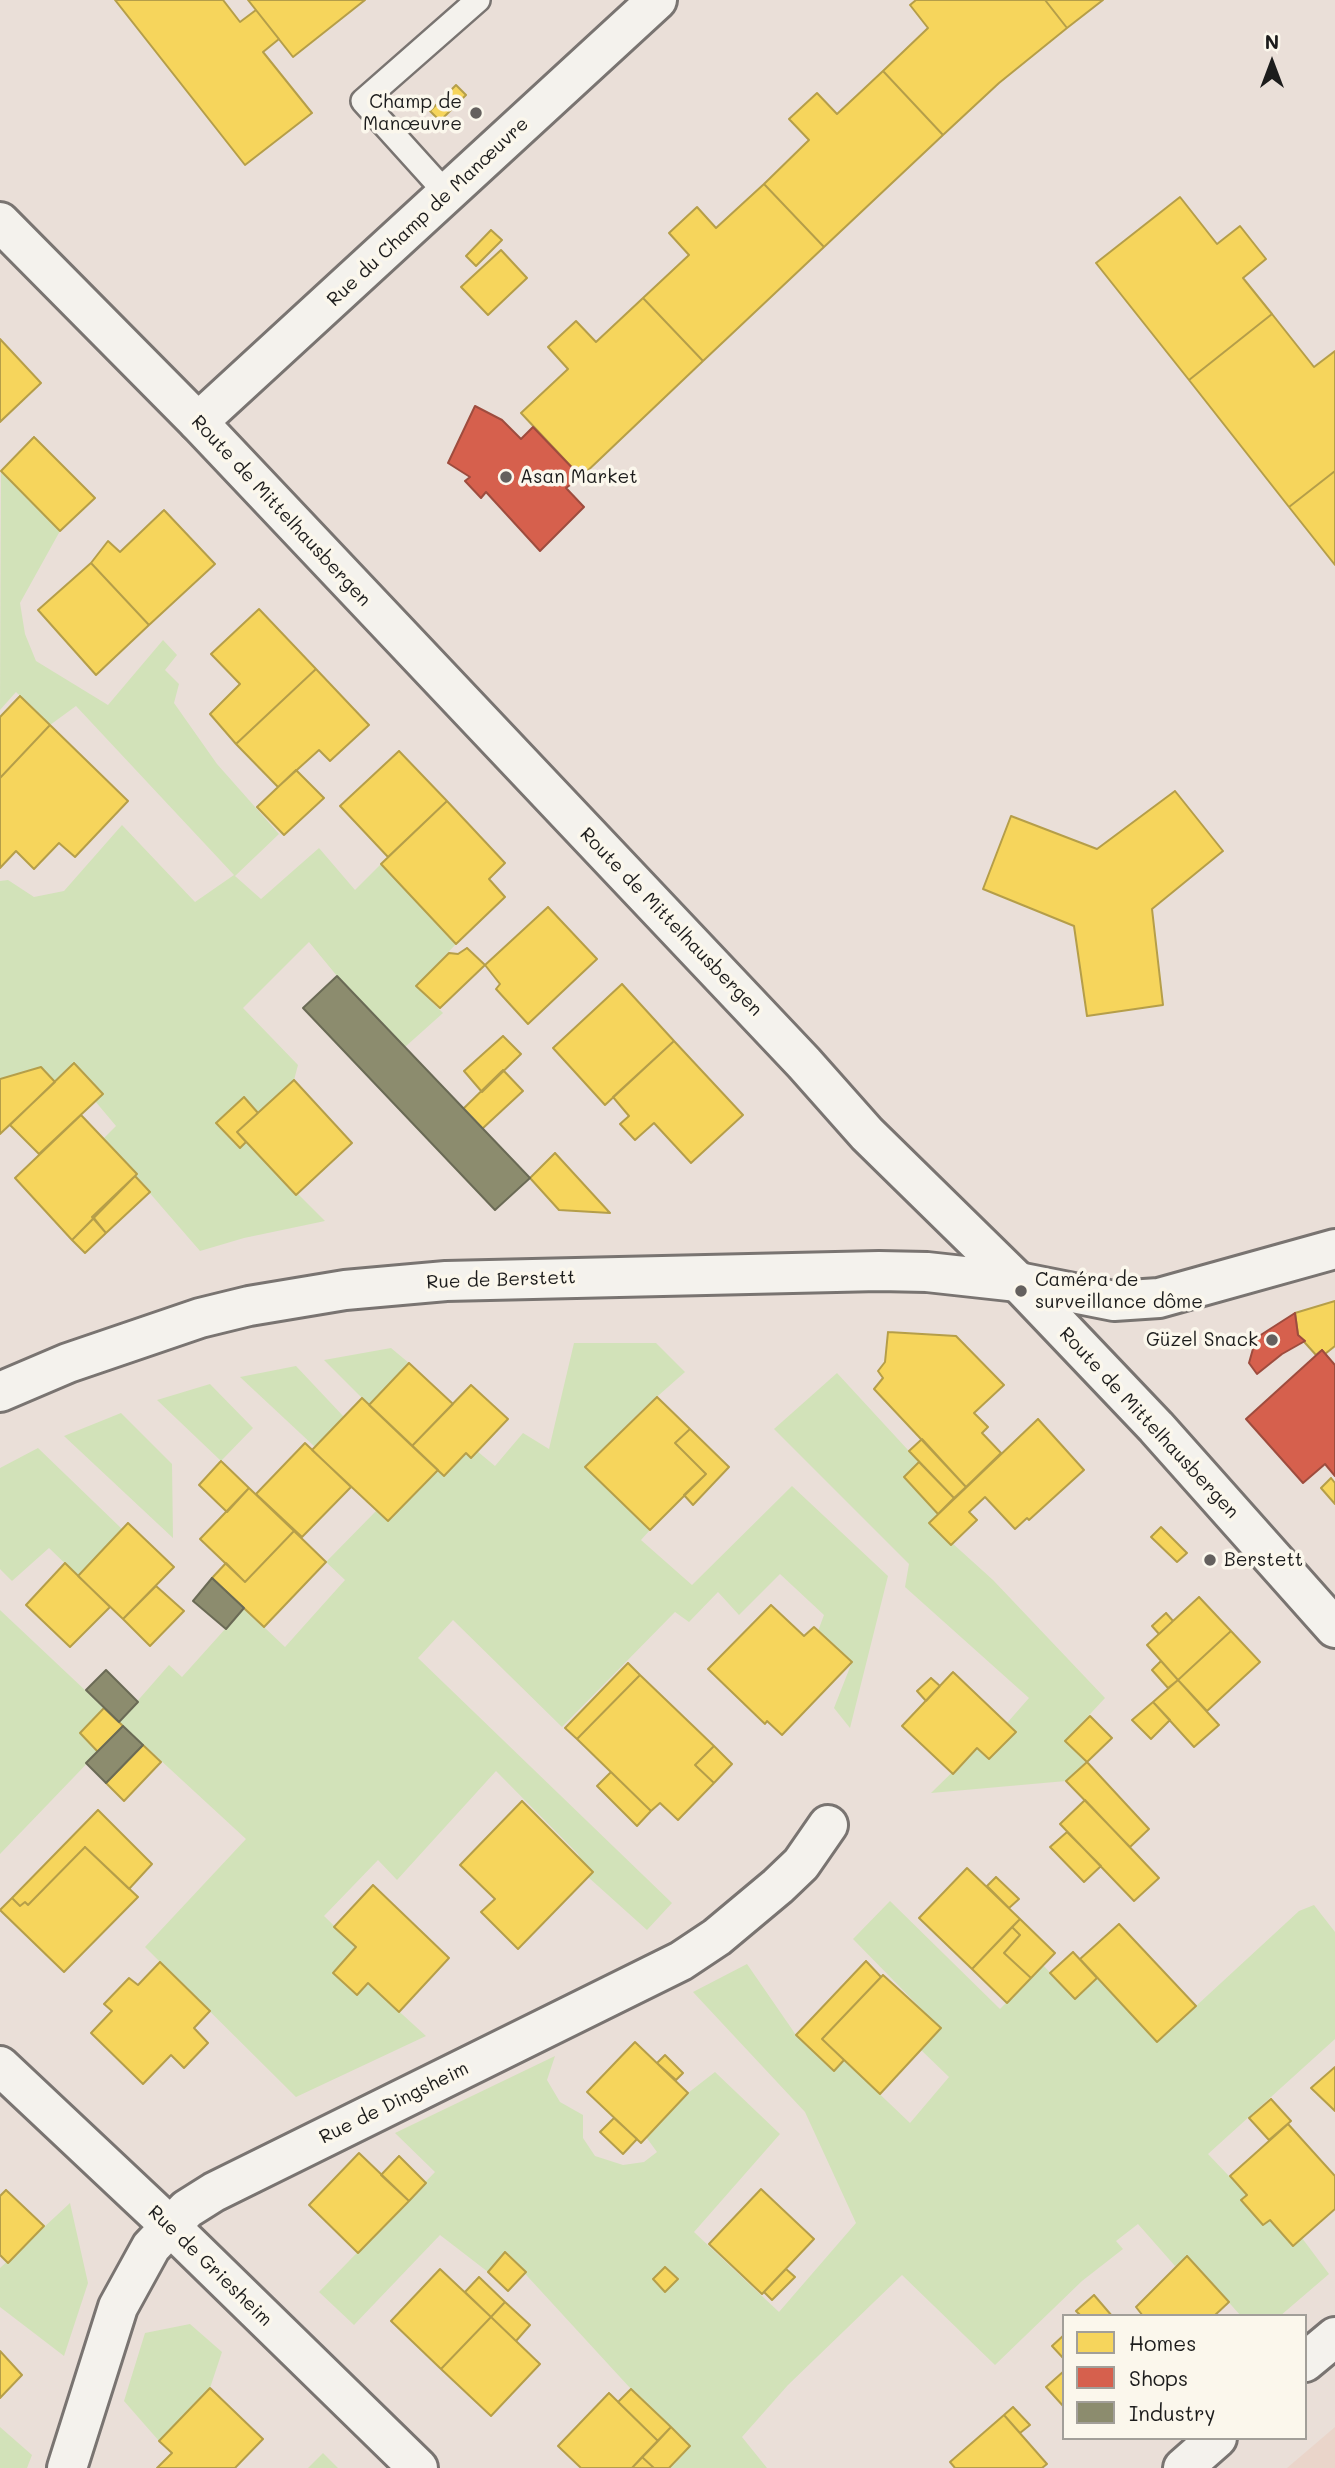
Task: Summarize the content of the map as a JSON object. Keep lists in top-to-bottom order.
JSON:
{
  "streets": {
    "street": [
      "Rue du Champ de Manœuvre",
      "Route de Mittelhausbergen",
      "Rue de Berstett",
      "Rue de Dingsheim",
      "Rue de Griesheim"
    ]
  },
  "crossings": [
    ["Rue du Champ de Manœuvre", "Route de Mittelhausbergen"],
    ["Route de Mittelhausbergen", "Rue de Berstett"],
    ["Rue de Dingsheim", "Rue de Griesheim"]
  ],
  "places": [
    "Champ de Manœuvre",
    "Asan Market",
    "Caméra de surveillance dôme",
    "Güzel Snack",
    "Berstett"
  ],
  "legend": ["Homes", "Shops", "Industry"],
  "north": "top"
}
